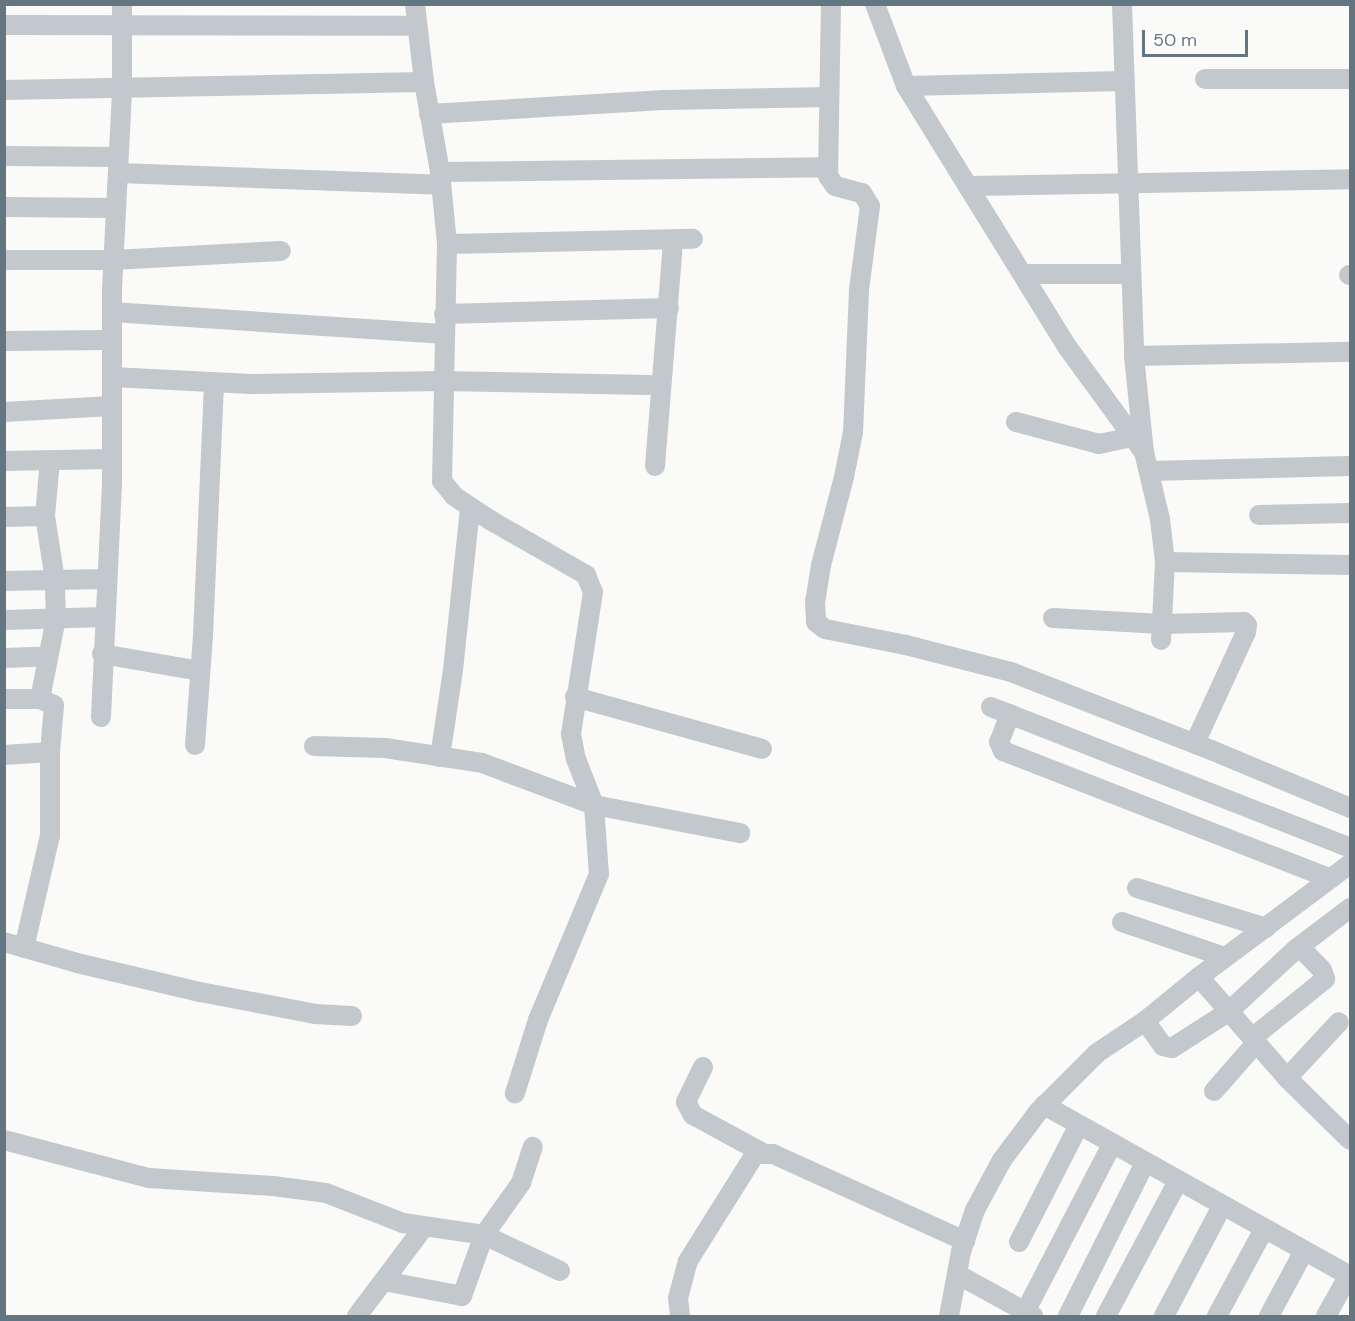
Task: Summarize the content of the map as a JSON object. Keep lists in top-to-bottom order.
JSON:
{
  "scale_bar": "50 m"
}
